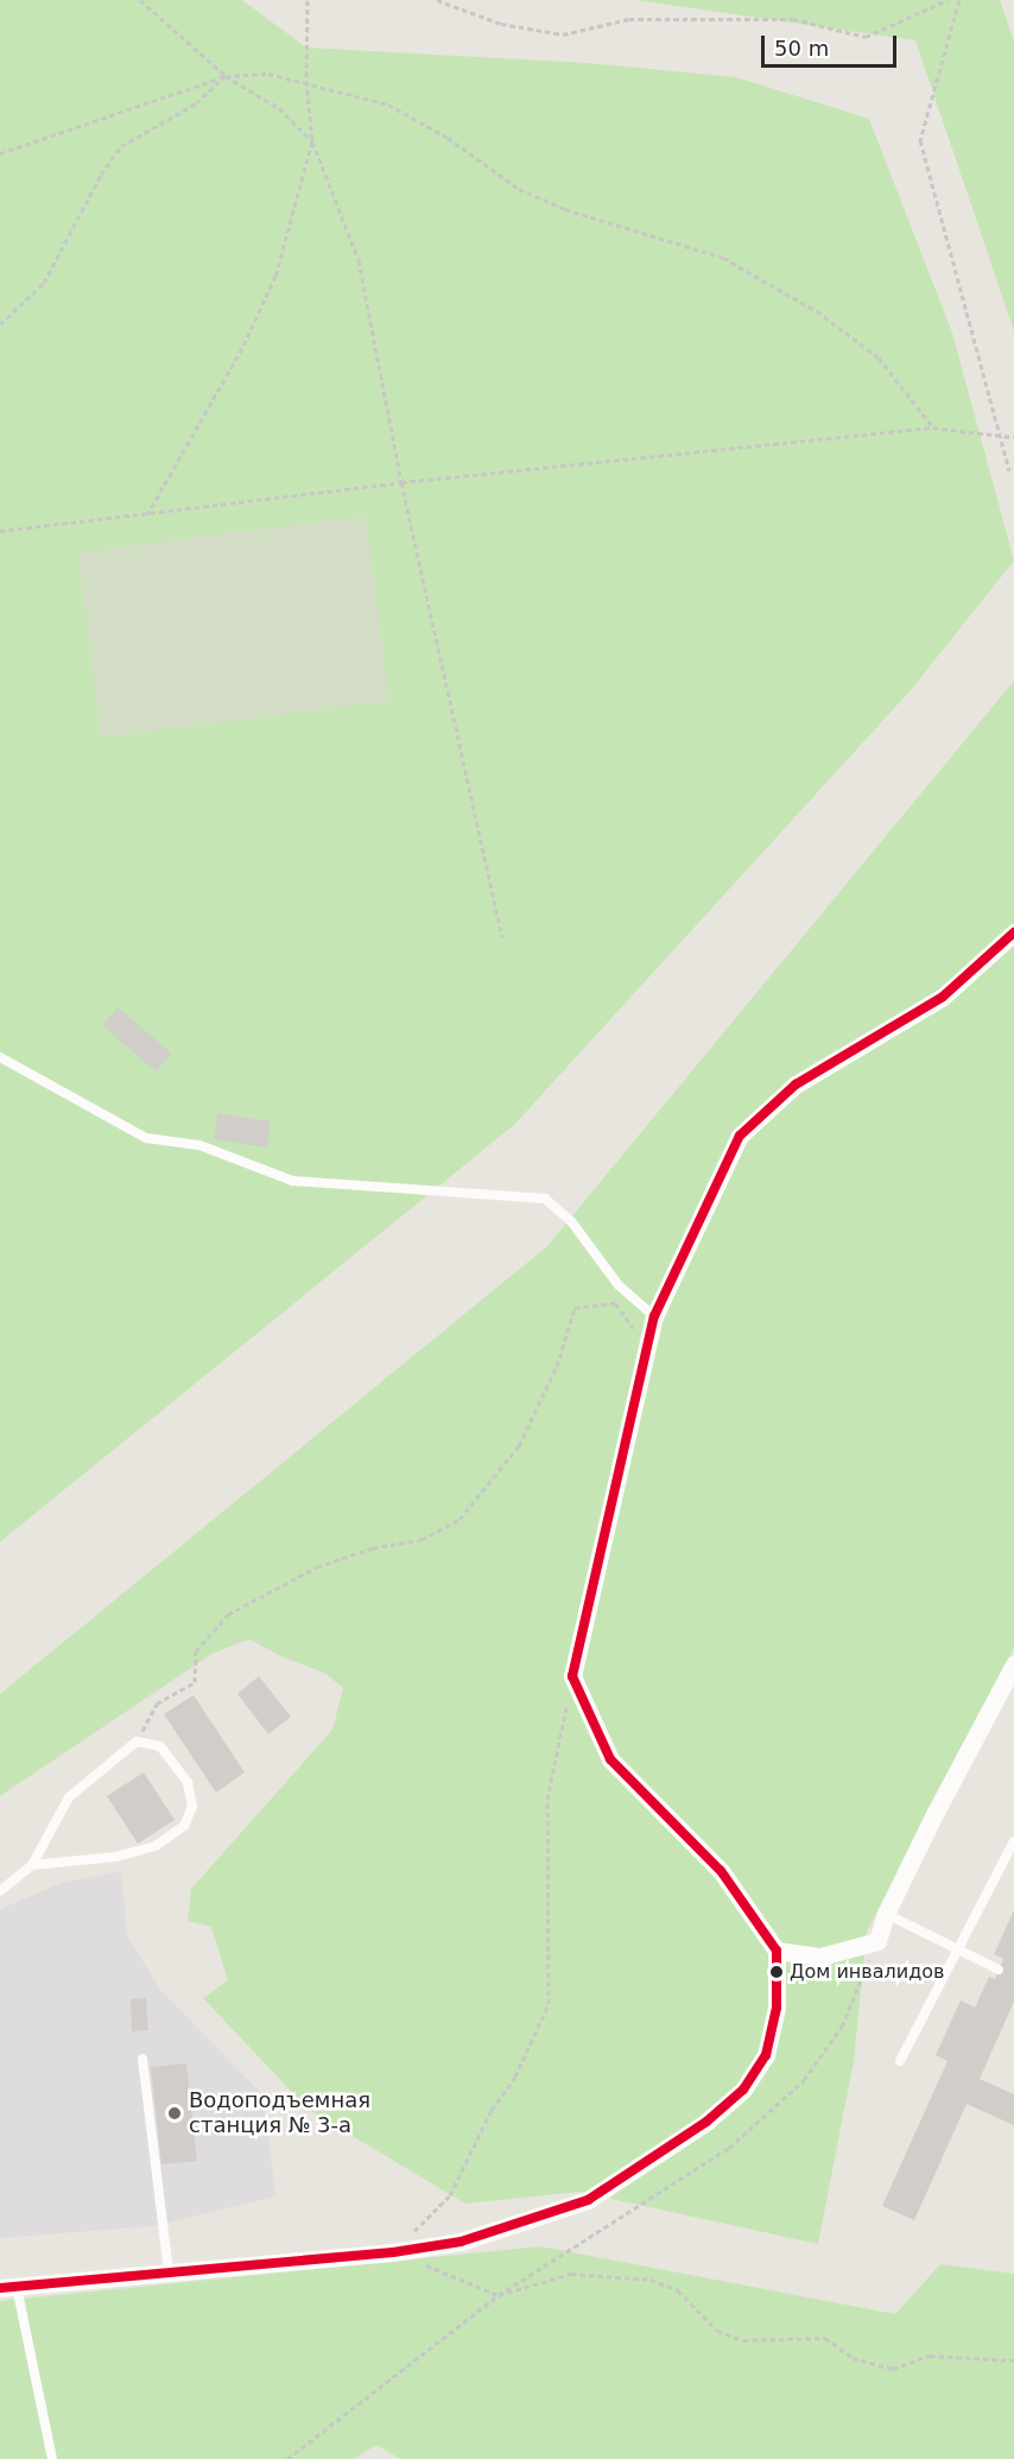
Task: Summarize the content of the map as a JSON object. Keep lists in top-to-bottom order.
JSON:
{
  "places": ["Дом инвалидов", "Водоподъемная станция № 3-а"],
  "scale_bar": "50 m"
}
